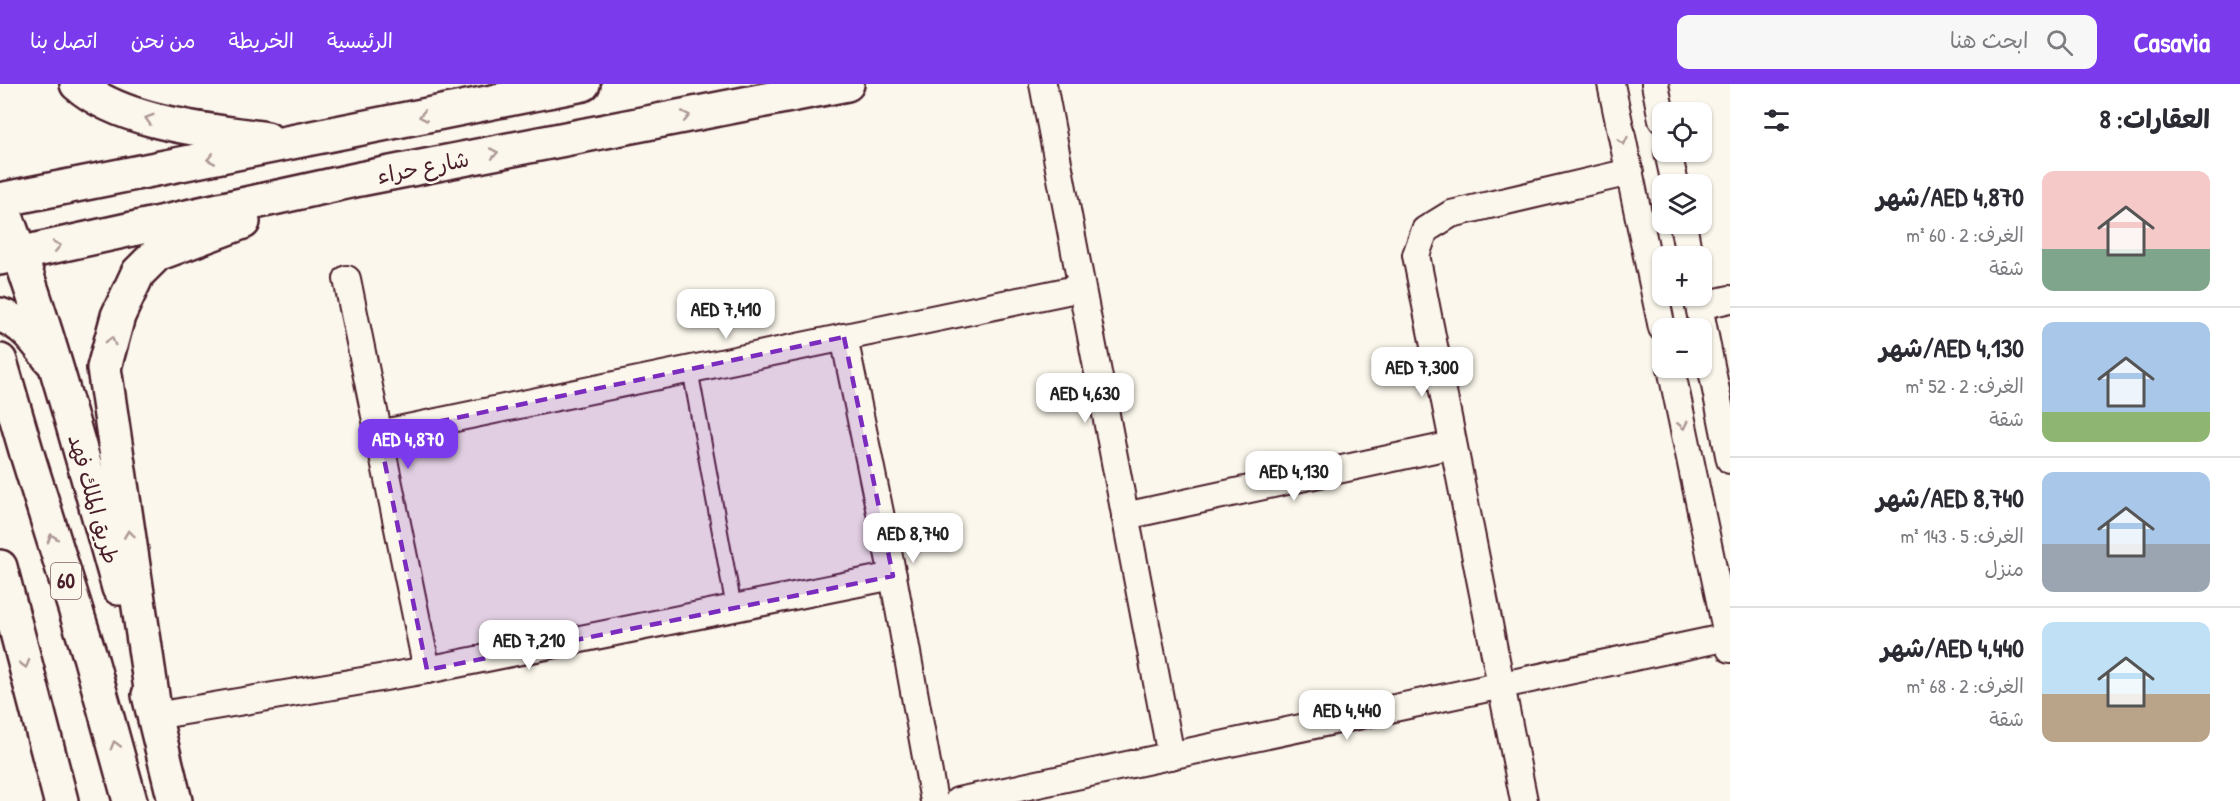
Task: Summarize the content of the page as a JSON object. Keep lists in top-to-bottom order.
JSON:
{
  "streets": {
    "main road": ["شارع حراء", "طريق الملك فهد", "60"]
  },
  "crossings": [
    ["شارع حراء", "طريق الملك فهد"]
  ],
  "page": {
    "header": "Casavia",
    "search": "ابحث هنا",
    "nav": [
      "الرئيسية",
      "الخريطة",
      "من نحن",
      "اتصل بنا"
    ],
    "heading": "العقارات: 8",
    "map_buttons": ["+", "−"],
    "list": [
      {
        "name": "AED 4,870/شهر",
        "note": "الغرف: 2 · 60 m² · شقة"
      },
      {
        "name": "AED 4,130/شهر",
        "note": "الغرف: 2 · 52 m² · شقة"
      },
      {
        "name": "AED 8,740/شهر",
        "note": "الغرف: 5 · 143 m² · منزل"
      },
      {
        "name": "AED 4,440/شهر",
        "note": "الغرف: 2 · 68 m² · شقة"
      }
    ],
    "price": [
      "AED 7,410",
      "AED 7,300",
      "AED 4,630",
      "AED 4,870",
      "AED 4,130",
      "AED 8,740",
      "AED 7,210",
      "AED 4,440"
    ]
  }
}
